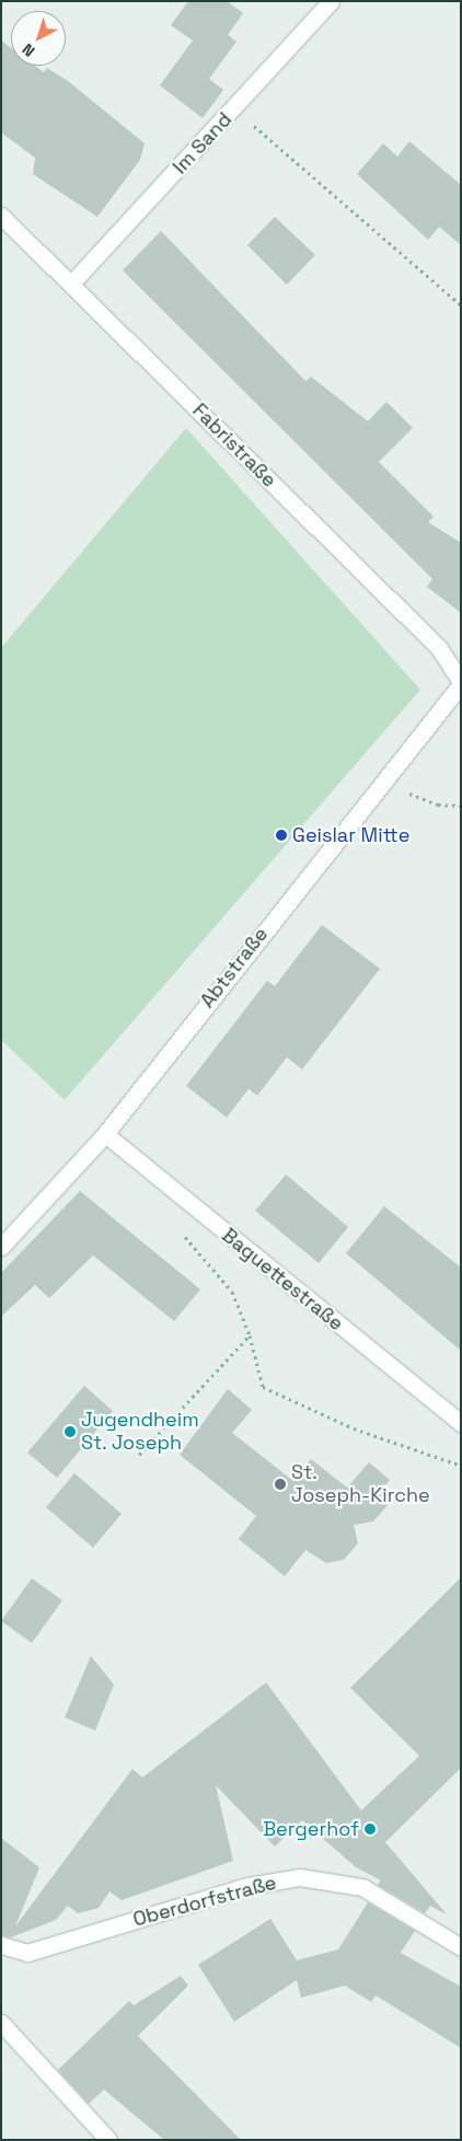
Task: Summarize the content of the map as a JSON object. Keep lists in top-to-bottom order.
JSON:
{
  "streets": {
    "street": [
      "Im Sand",
      "Fabristraße",
      "Abtstraße",
      "Baguettestraße",
      "Oberdorfstraße"
    ]
  },
  "crossings": [
    ["Im Sand", "Fabristraße"],
    ["Fabristraße", "Abtstraße"],
    ["Abtstraße", "Baguettestraße"]
  ],
  "places": [
    "Geislar Mitte",
    "Jugendheim St. Joseph",
    "St. Joseph-Kirche",
    "Bergerhof"
  ],
  "north": "bottom left"
}
